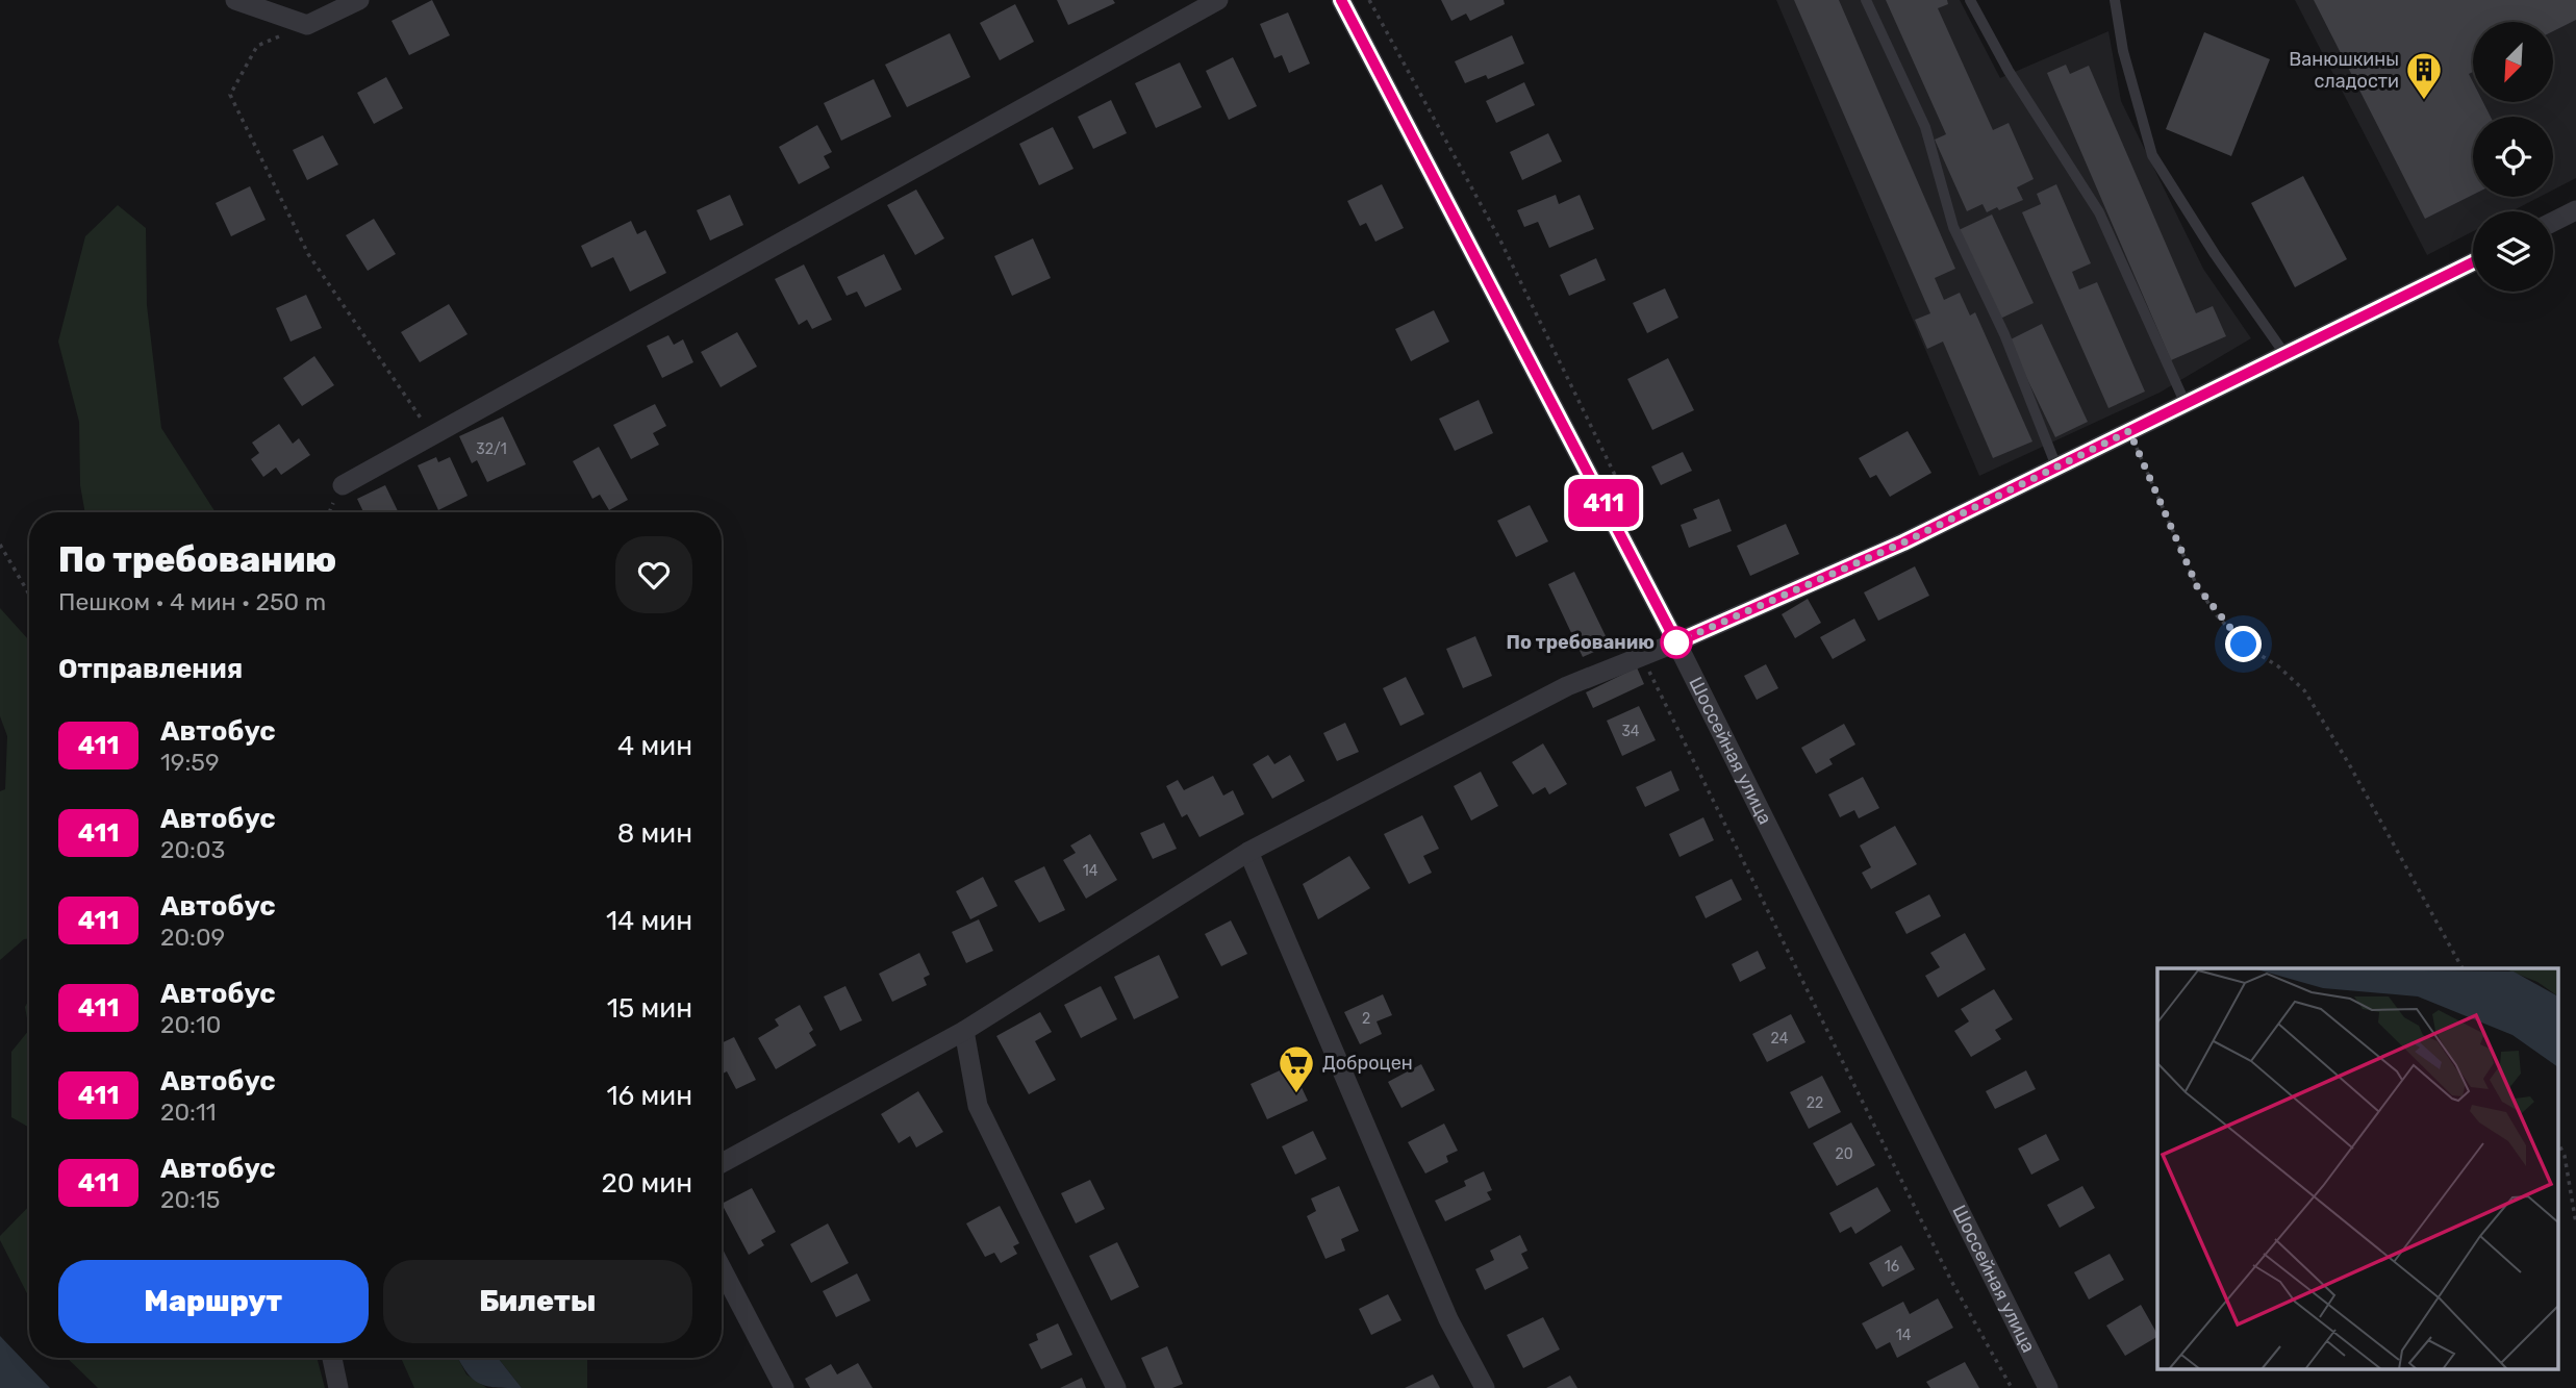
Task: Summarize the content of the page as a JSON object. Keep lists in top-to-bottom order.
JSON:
{
  "streets": {
    "street": ["Шоссейная улица"]
  },
  "places": {
    "building": ["Ванюшкины сладости"],
    "other": ["По требованию"],
    "supermarket": ["Доброцен"]
  },
  "lines": ["bus line 411"],
  "house_numbers": [
    "32/1",
    "34",
    "14",
    "2",
    "24",
    "22",
    "20",
    "16",
    "14"
  ],
  "north": "bottom left",
  "page": {
    "on_map": "411",
    "heading": [
      ["По требованию", "Пешком · 4 мин · 250 m"],
      "Отправления"
    ],
    "list": [
      {
        "mark": "411",
        "name": "Автобус",
        "note": "19:59",
        "value": "4 мин"
      },
      {
        "mark": "411",
        "name": "Автобус",
        "note": "20:03",
        "value": "8 мин"
      },
      {
        "mark": "411",
        "name": "Автобус",
        "note": "20:09",
        "value": "14 мин"
      },
      {
        "mark": "411",
        "name": "Автобус",
        "note": "20:10",
        "value": "15 мин"
      },
      {
        "mark": "411",
        "name": "Автобус",
        "note": "20:11",
        "value": "16 мин"
      },
      {
        "mark": "411",
        "name": "Автобус",
        "note": "20:15",
        "value": "20 мин"
      }
    ],
    "buttons": ["Маршрут", "Билеты"]
  }
}
